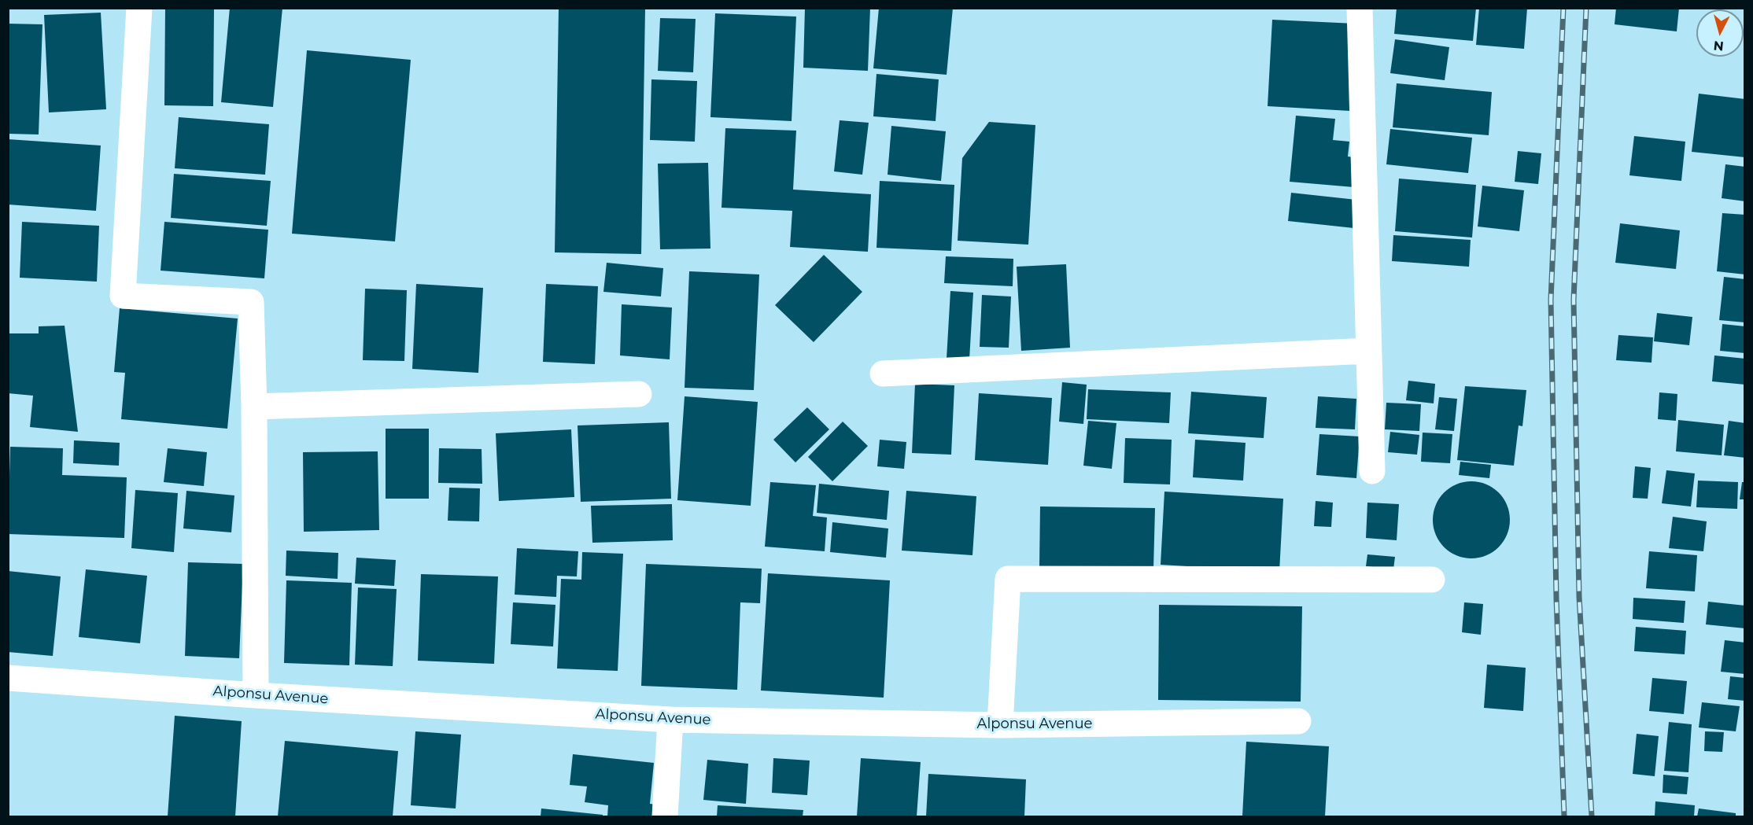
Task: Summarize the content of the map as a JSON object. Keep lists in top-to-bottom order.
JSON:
{
  "streets": {
    "street": ["Alponsu Avenue"]
  },
  "north": "bottom"
}
